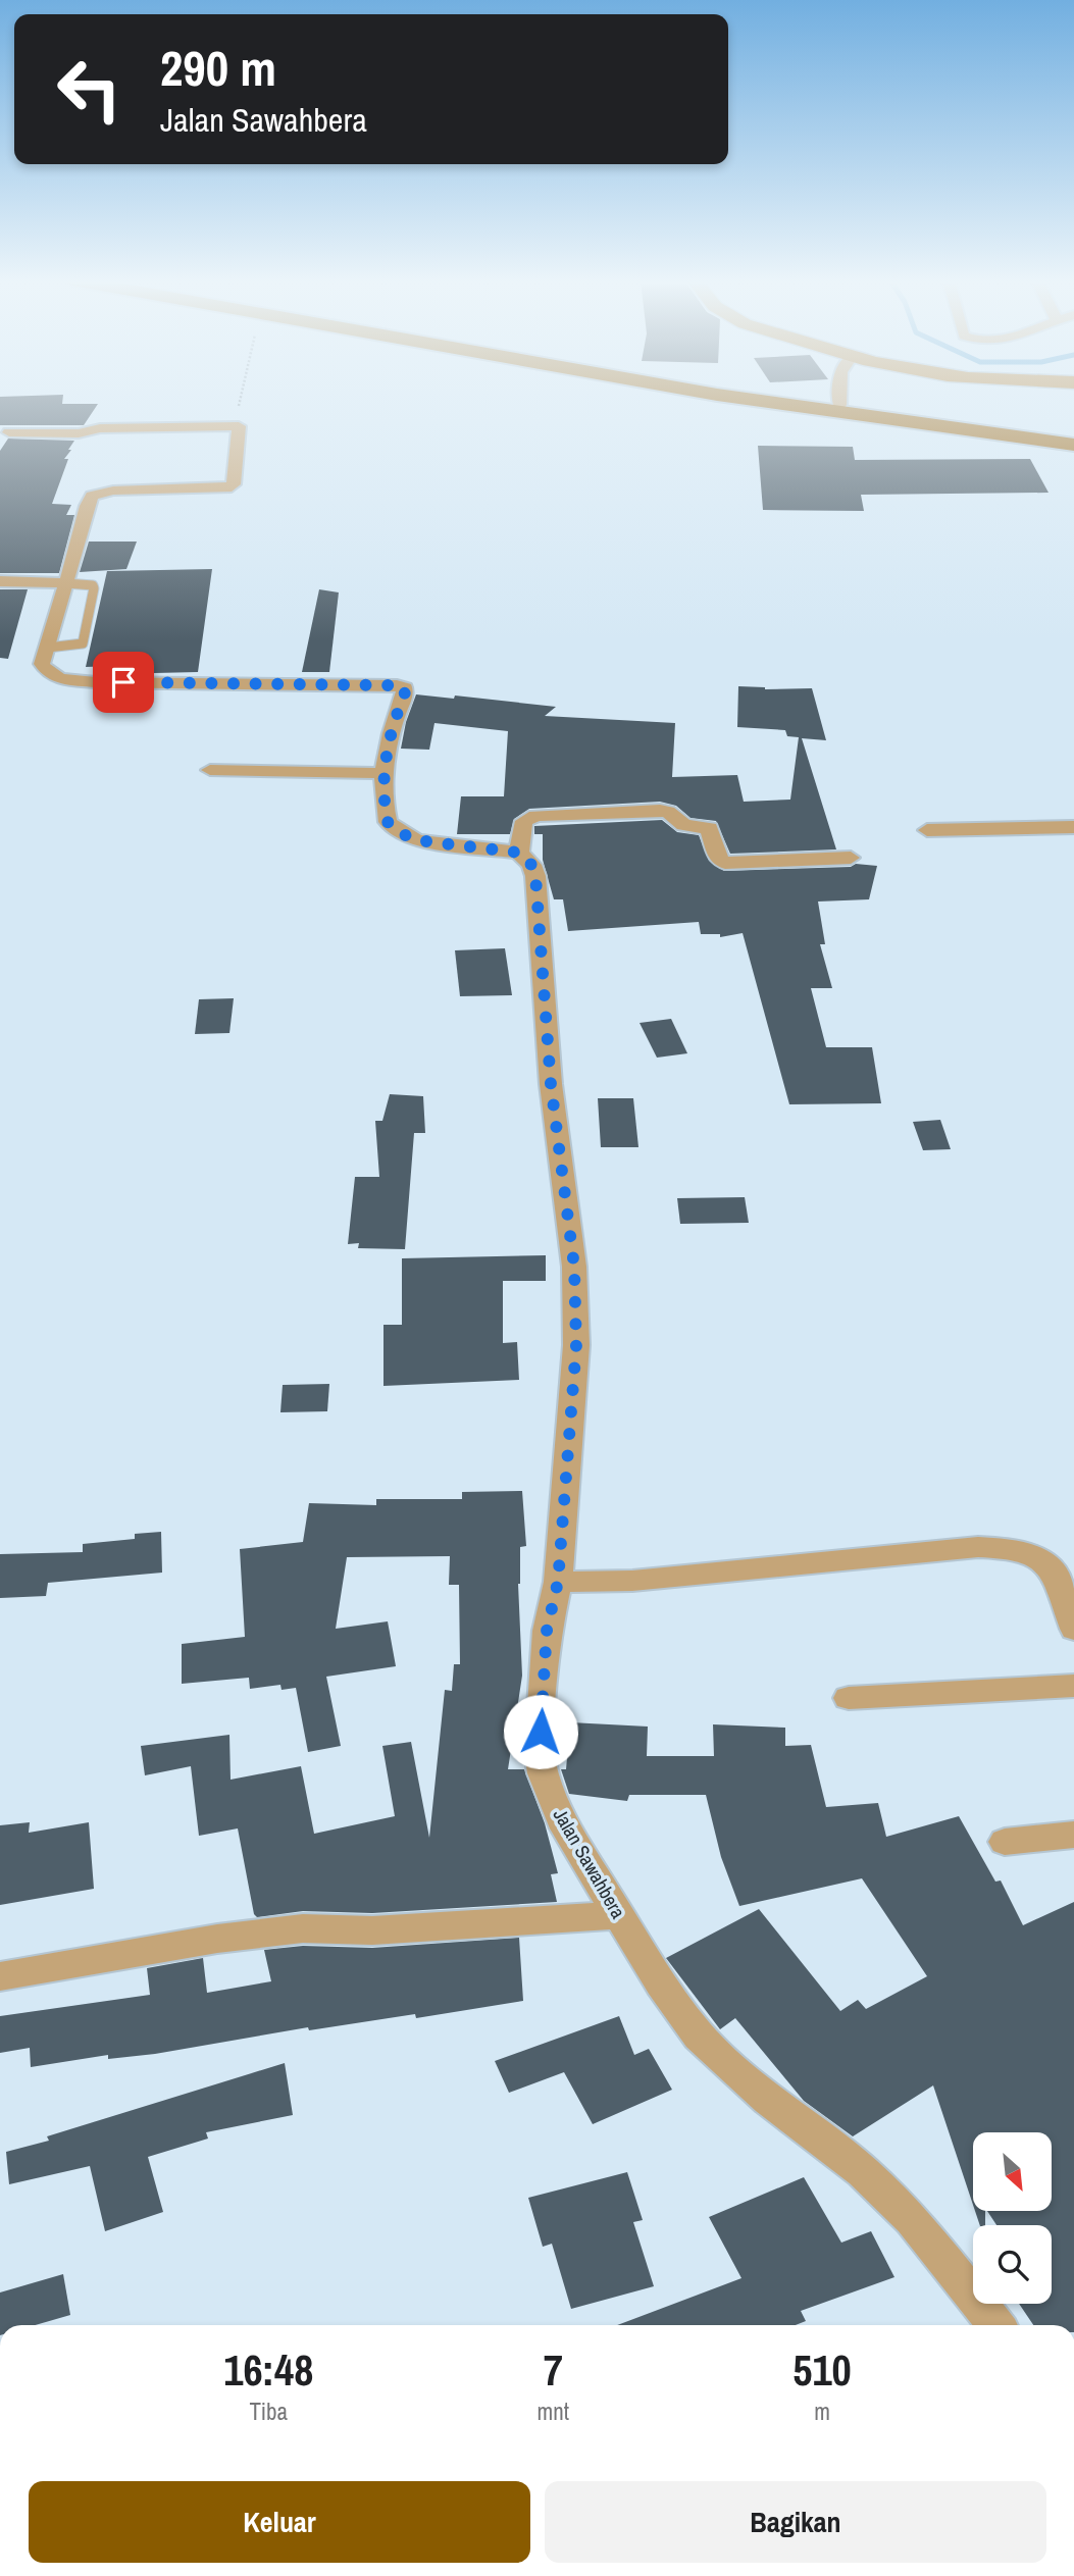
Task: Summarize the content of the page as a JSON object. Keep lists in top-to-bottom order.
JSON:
{
  "streets": {
    "street": ["Jalan Sawahbera"]
  },
  "north": "bottom right",
  "page": {
    "turn": ["290 m", "Jalan Sawahbera"],
    "eta": [
      "16:48",
      "Tiba",
      "7",
      "mnt",
      "510",
      "m"
    ],
    "buttons": ["Keluar", "Bagikan"]
  }
}
